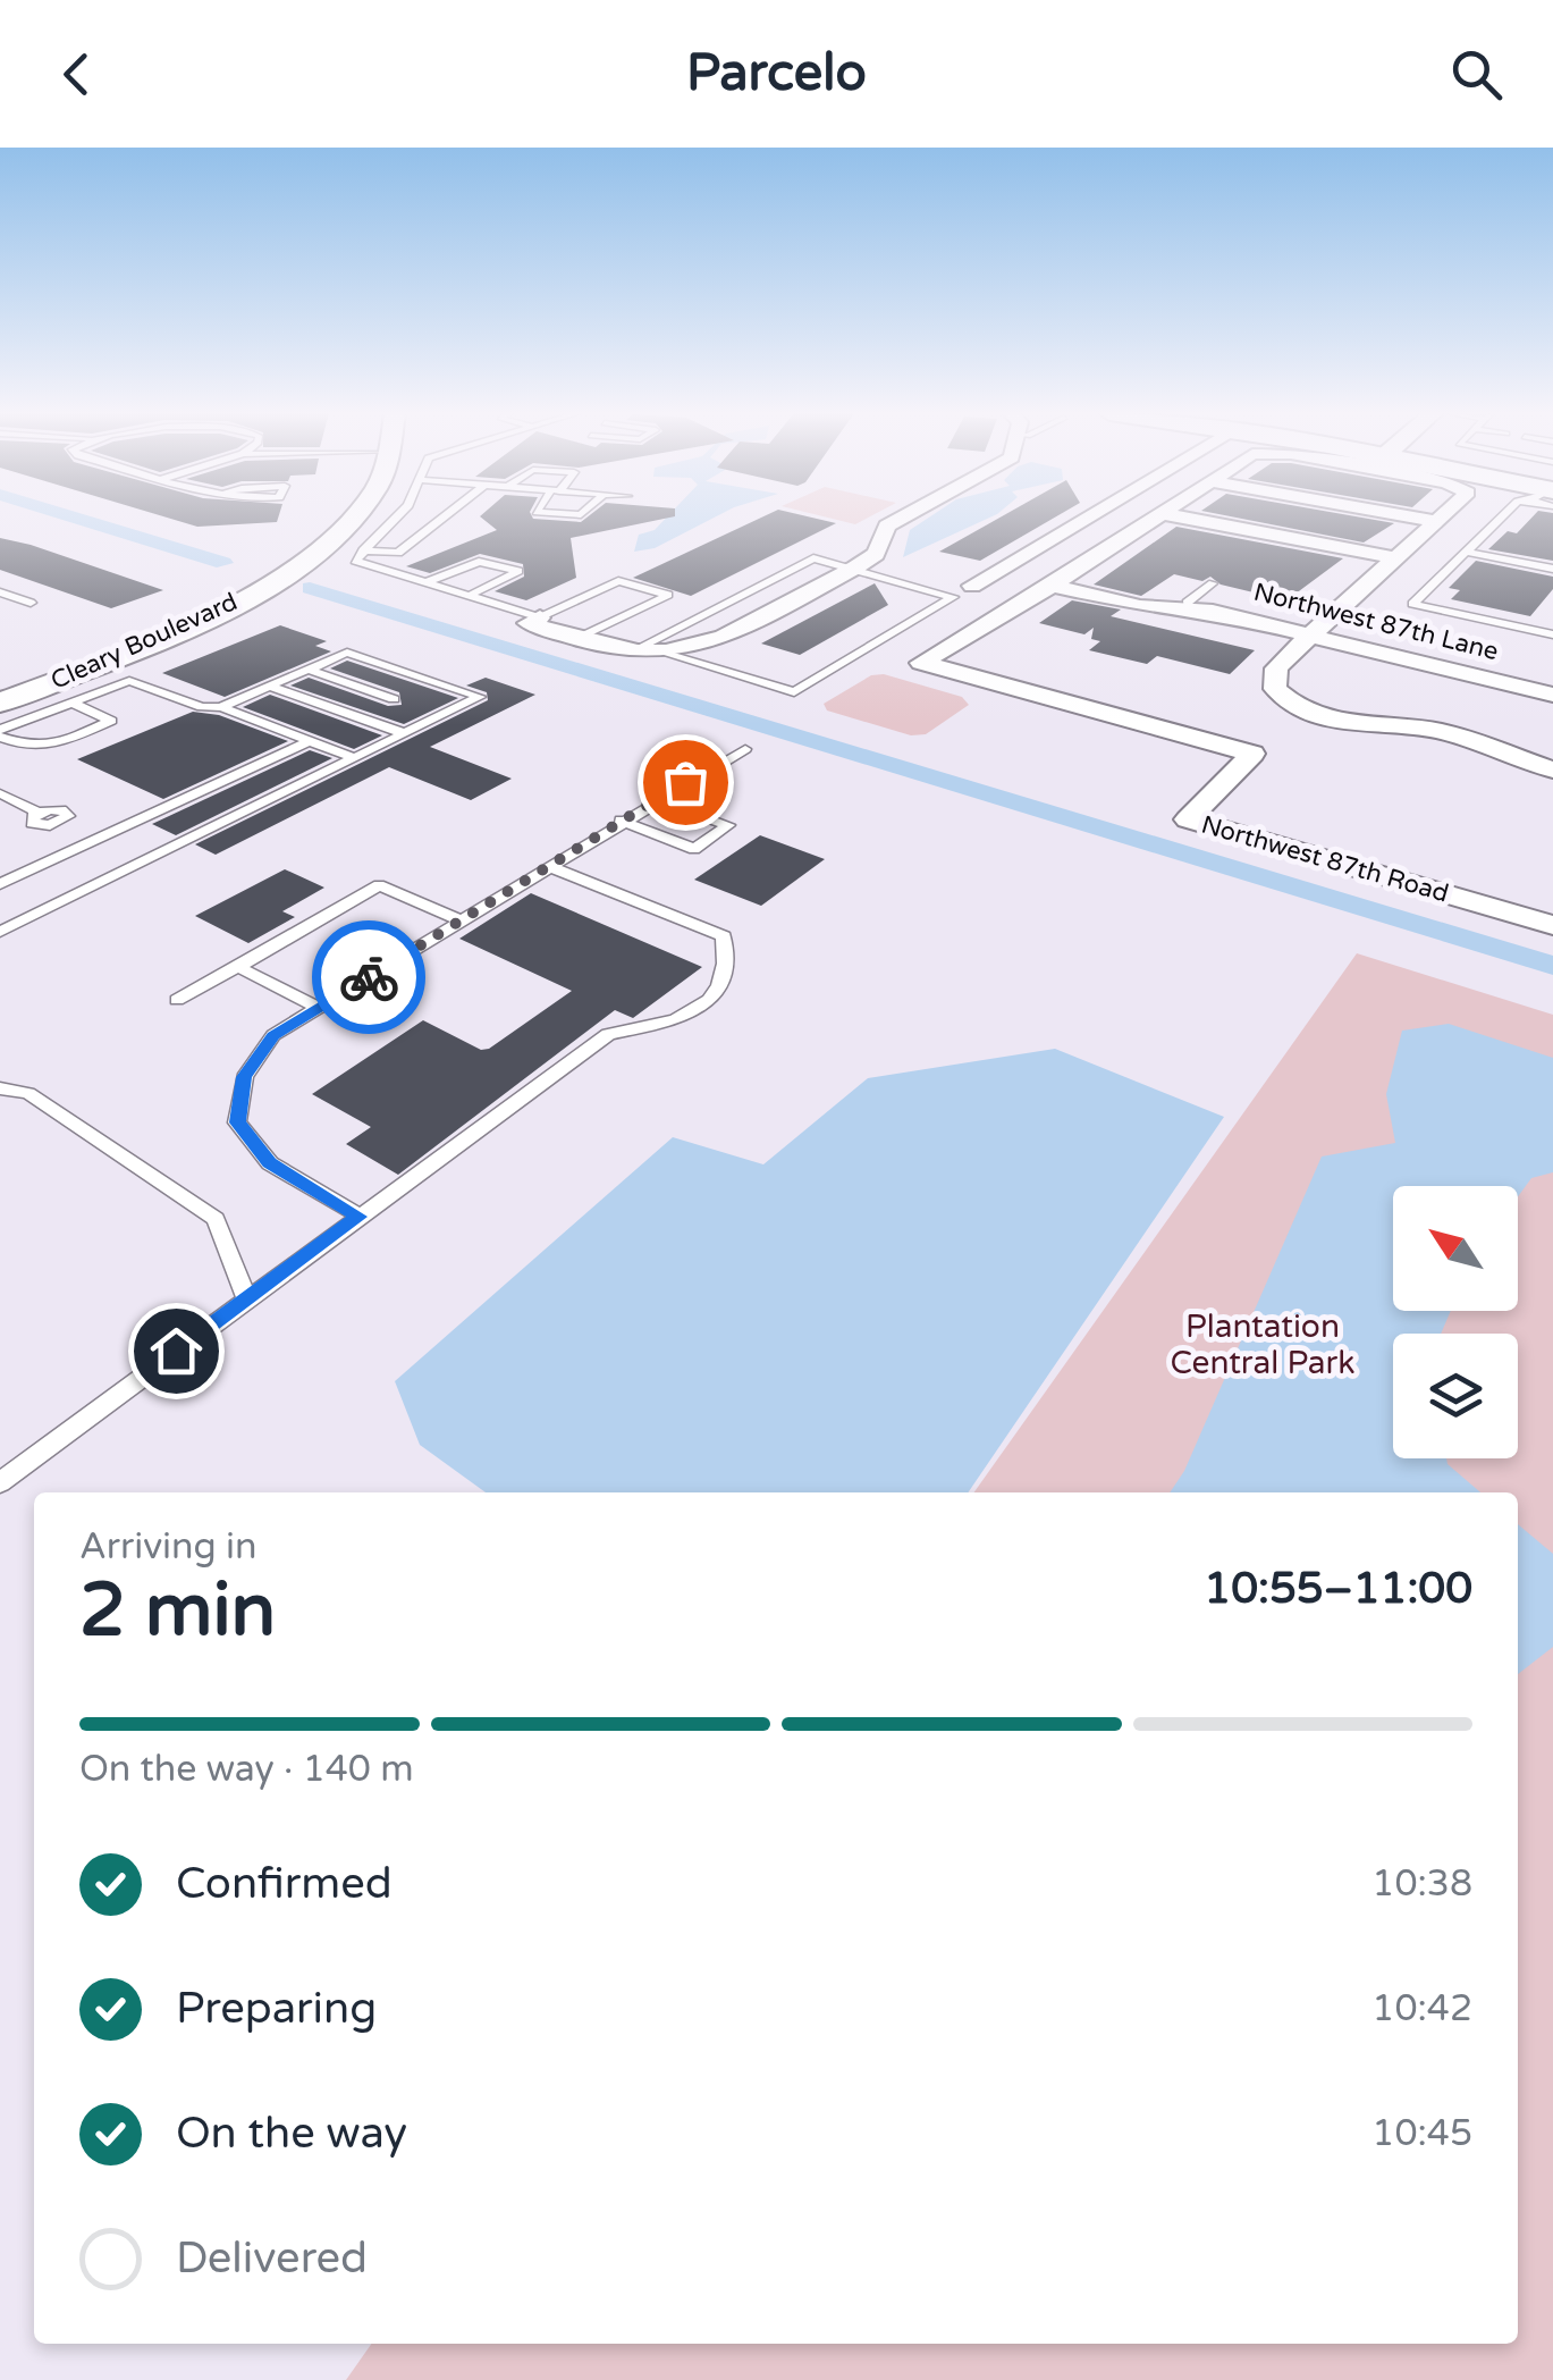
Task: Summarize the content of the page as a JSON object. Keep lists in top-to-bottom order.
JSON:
{
  "streets": {
    "street": ["Northwest 87th Lane", "Cleary Boulevard", "Northwest 87th Road"]
  },
  "crossings": [
    ["Northwest 87th Lane", "Northwest 87th Road"]
  ],
  "parks": ["Plantation Central Park"],
  "north": "top left",
  "page": {
    "header": "Parcelo",
    "heading": ["2 min", "Arriving in", "10:55–11:00"],
    "bar": "On the way · 140 m",
    "list": [
      ["Confirmed", "10:38"],
      ["Preparing", "10:42"],
      ["On the way", "10:45"],
      "Delivered"
    ]
  }
}
